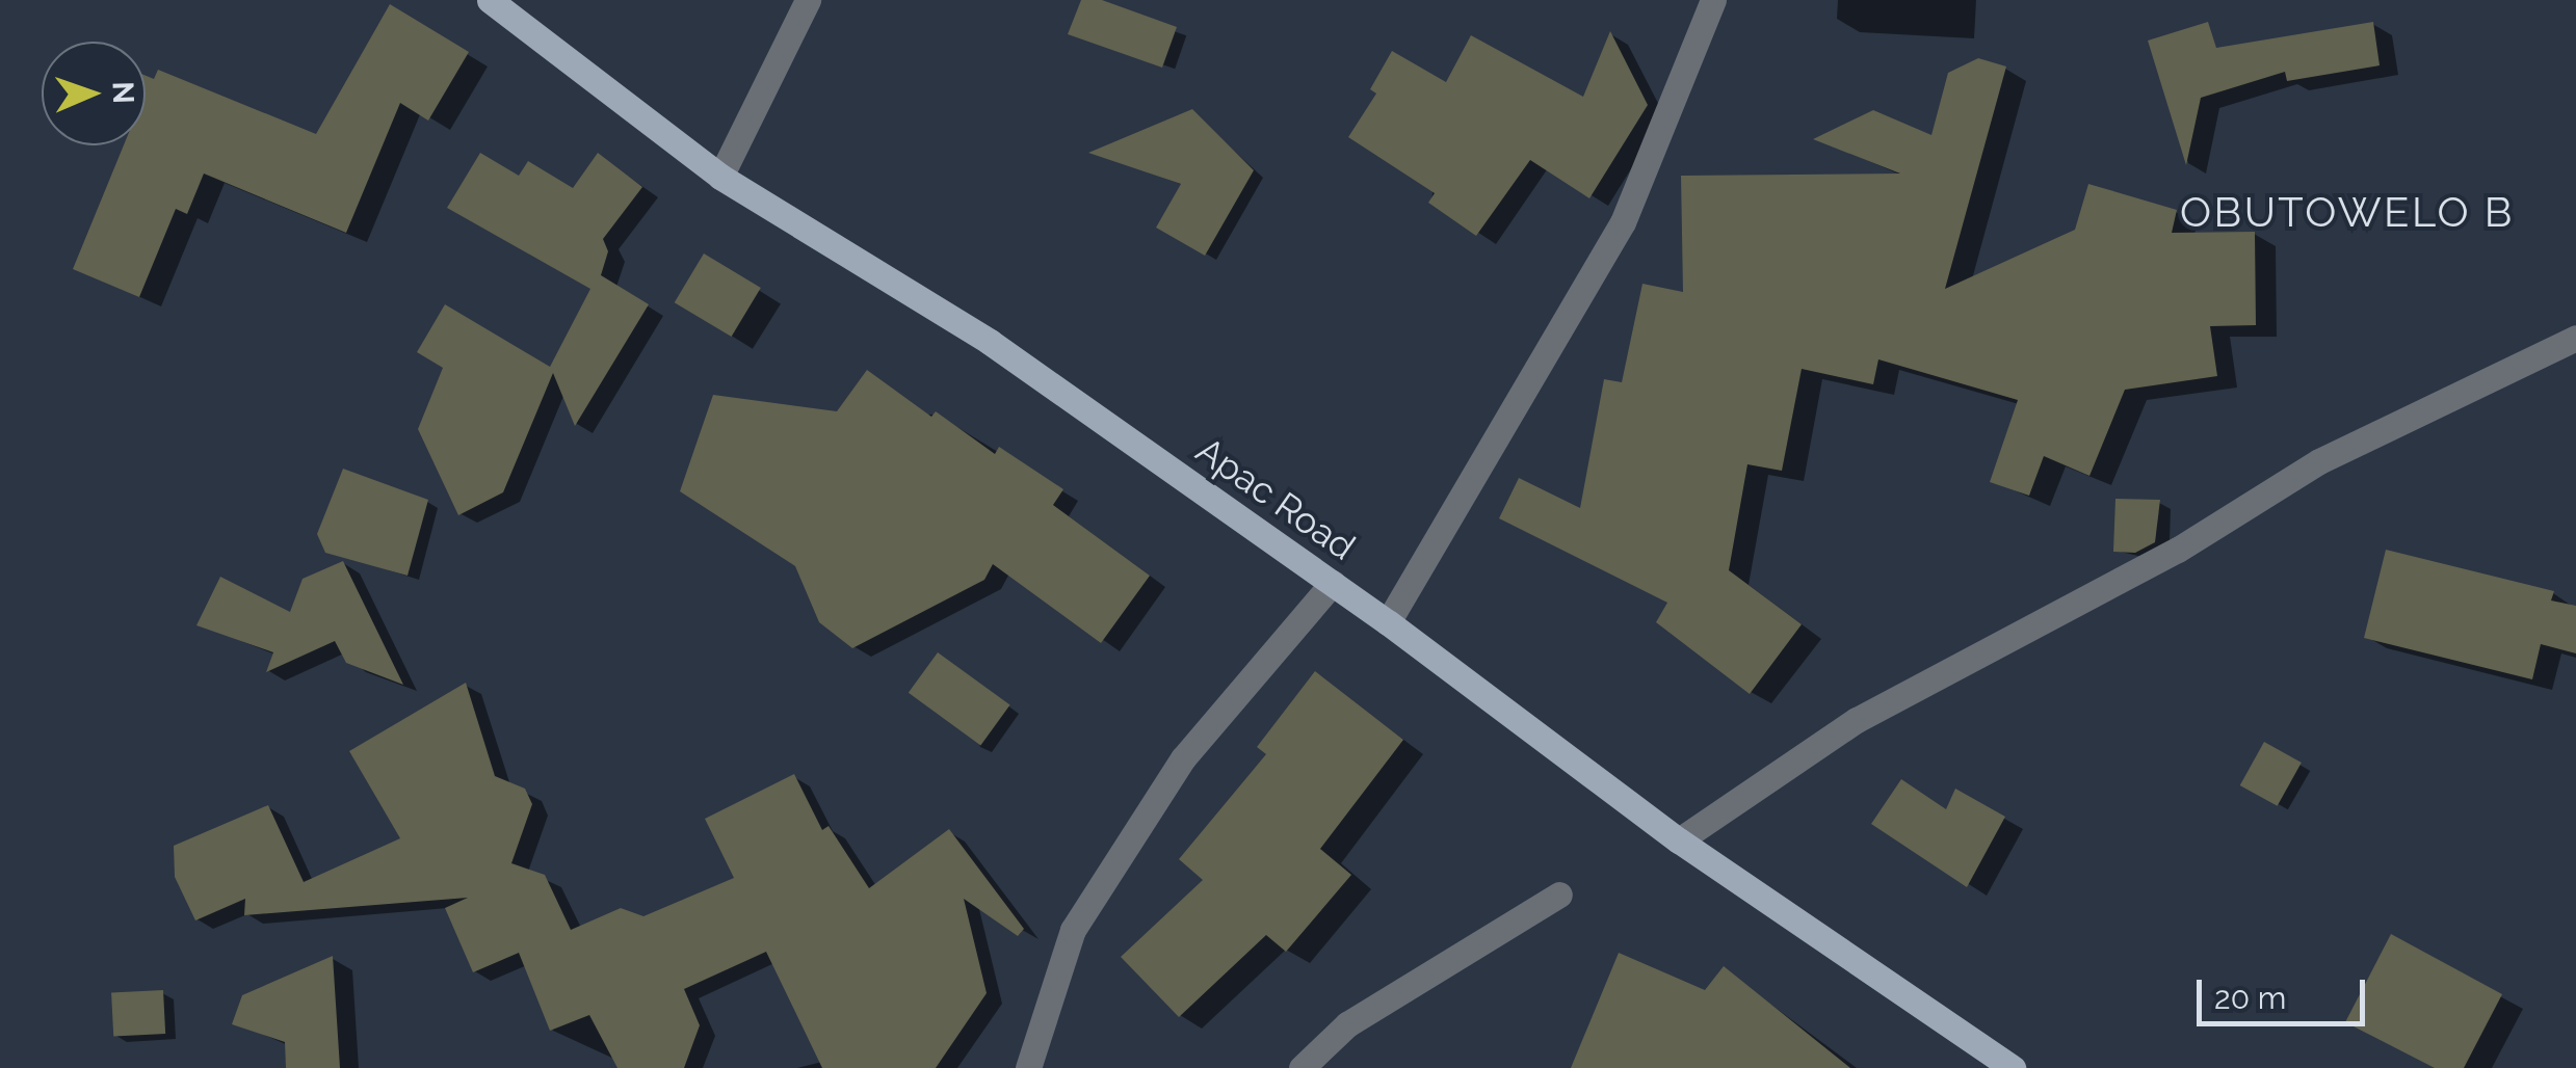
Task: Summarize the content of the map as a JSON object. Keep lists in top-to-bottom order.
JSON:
{
  "streets": {
    "main road": ["Apac Road"]
  },
  "districts": ["OBUTOWELO B"],
  "scale_bar": "20 m",
  "north": "right"
}
